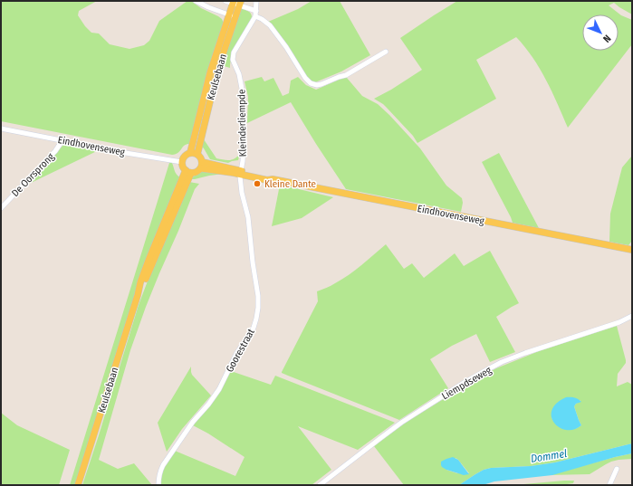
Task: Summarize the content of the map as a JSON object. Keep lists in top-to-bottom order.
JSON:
{
  "streets": {
    "main road": ["Keulsebaan", "Eindhovenseweg"],
    "street": [
      "Kleinderliempde",
      "De Oorsprong",
      "Goorestraat",
      "Liempdseweg"
    ]
  },
  "crossings": [
    ["Keulsebaan", "Eindhovenseweg"],
    ["Kleinderliempde", "Eindhovenseweg"],
    ["Kleinderliempde", "Goorestraat"],
    ["Eindhovenseweg", "De Oorsprong"],
    ["Eindhovenseweg", "Goorestraat"]
  ],
  "water": ["Dommel"],
  "places": ["Kleine Dante"],
  "north": "bottom right"
}
